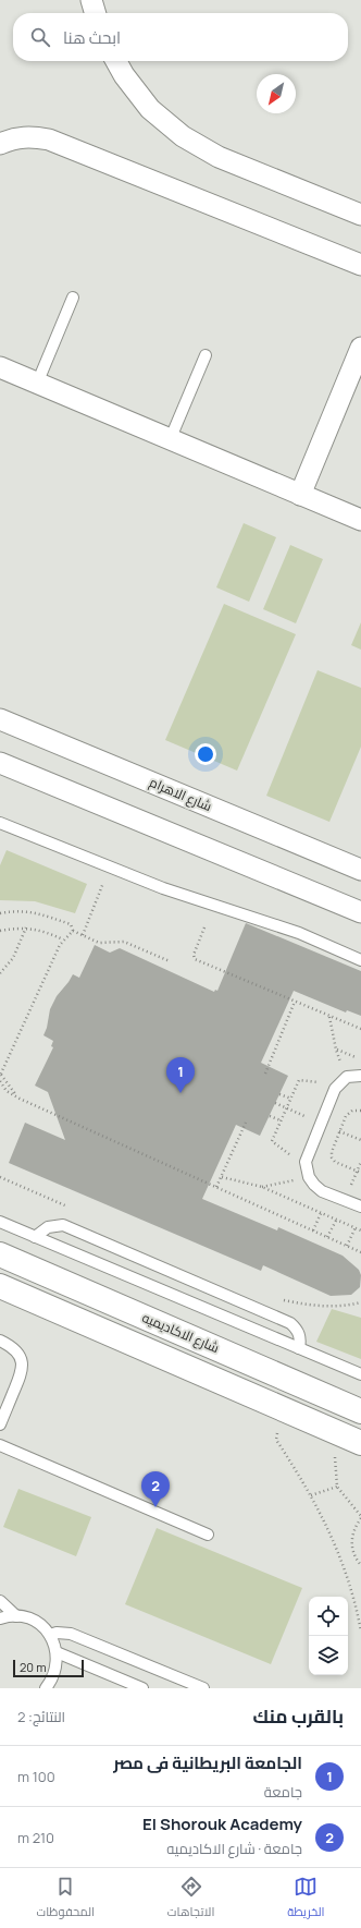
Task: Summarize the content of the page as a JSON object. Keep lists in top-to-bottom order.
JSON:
{
  "streets": {
    "street": ["شارع الاهرام", "شارع الاكاديميه"]
  },
  "scale_bar": "20 m",
  "north": "bottom left",
  "page": {
    "search": "ابحث هنا",
    "pins": ["1", "2"],
    "scale": "20 m",
    "heading": ["بالقرب منك", "النتائج: 2"],
    "list": [
      {
        "mark": "1",
        "name": "الجامعة البريطانية فى مصر",
        "note": "جامعة",
        "value": "100 m"
      },
      {
        "mark": "2",
        "name": "El Shorouk Academy",
        "note": "جامعة · شارع الاكاديميه",
        "value": "210 m"
      }
    ],
    "nav": ["الخريطة", "الاتجاهات", "المحفوظات"]
  }
}
